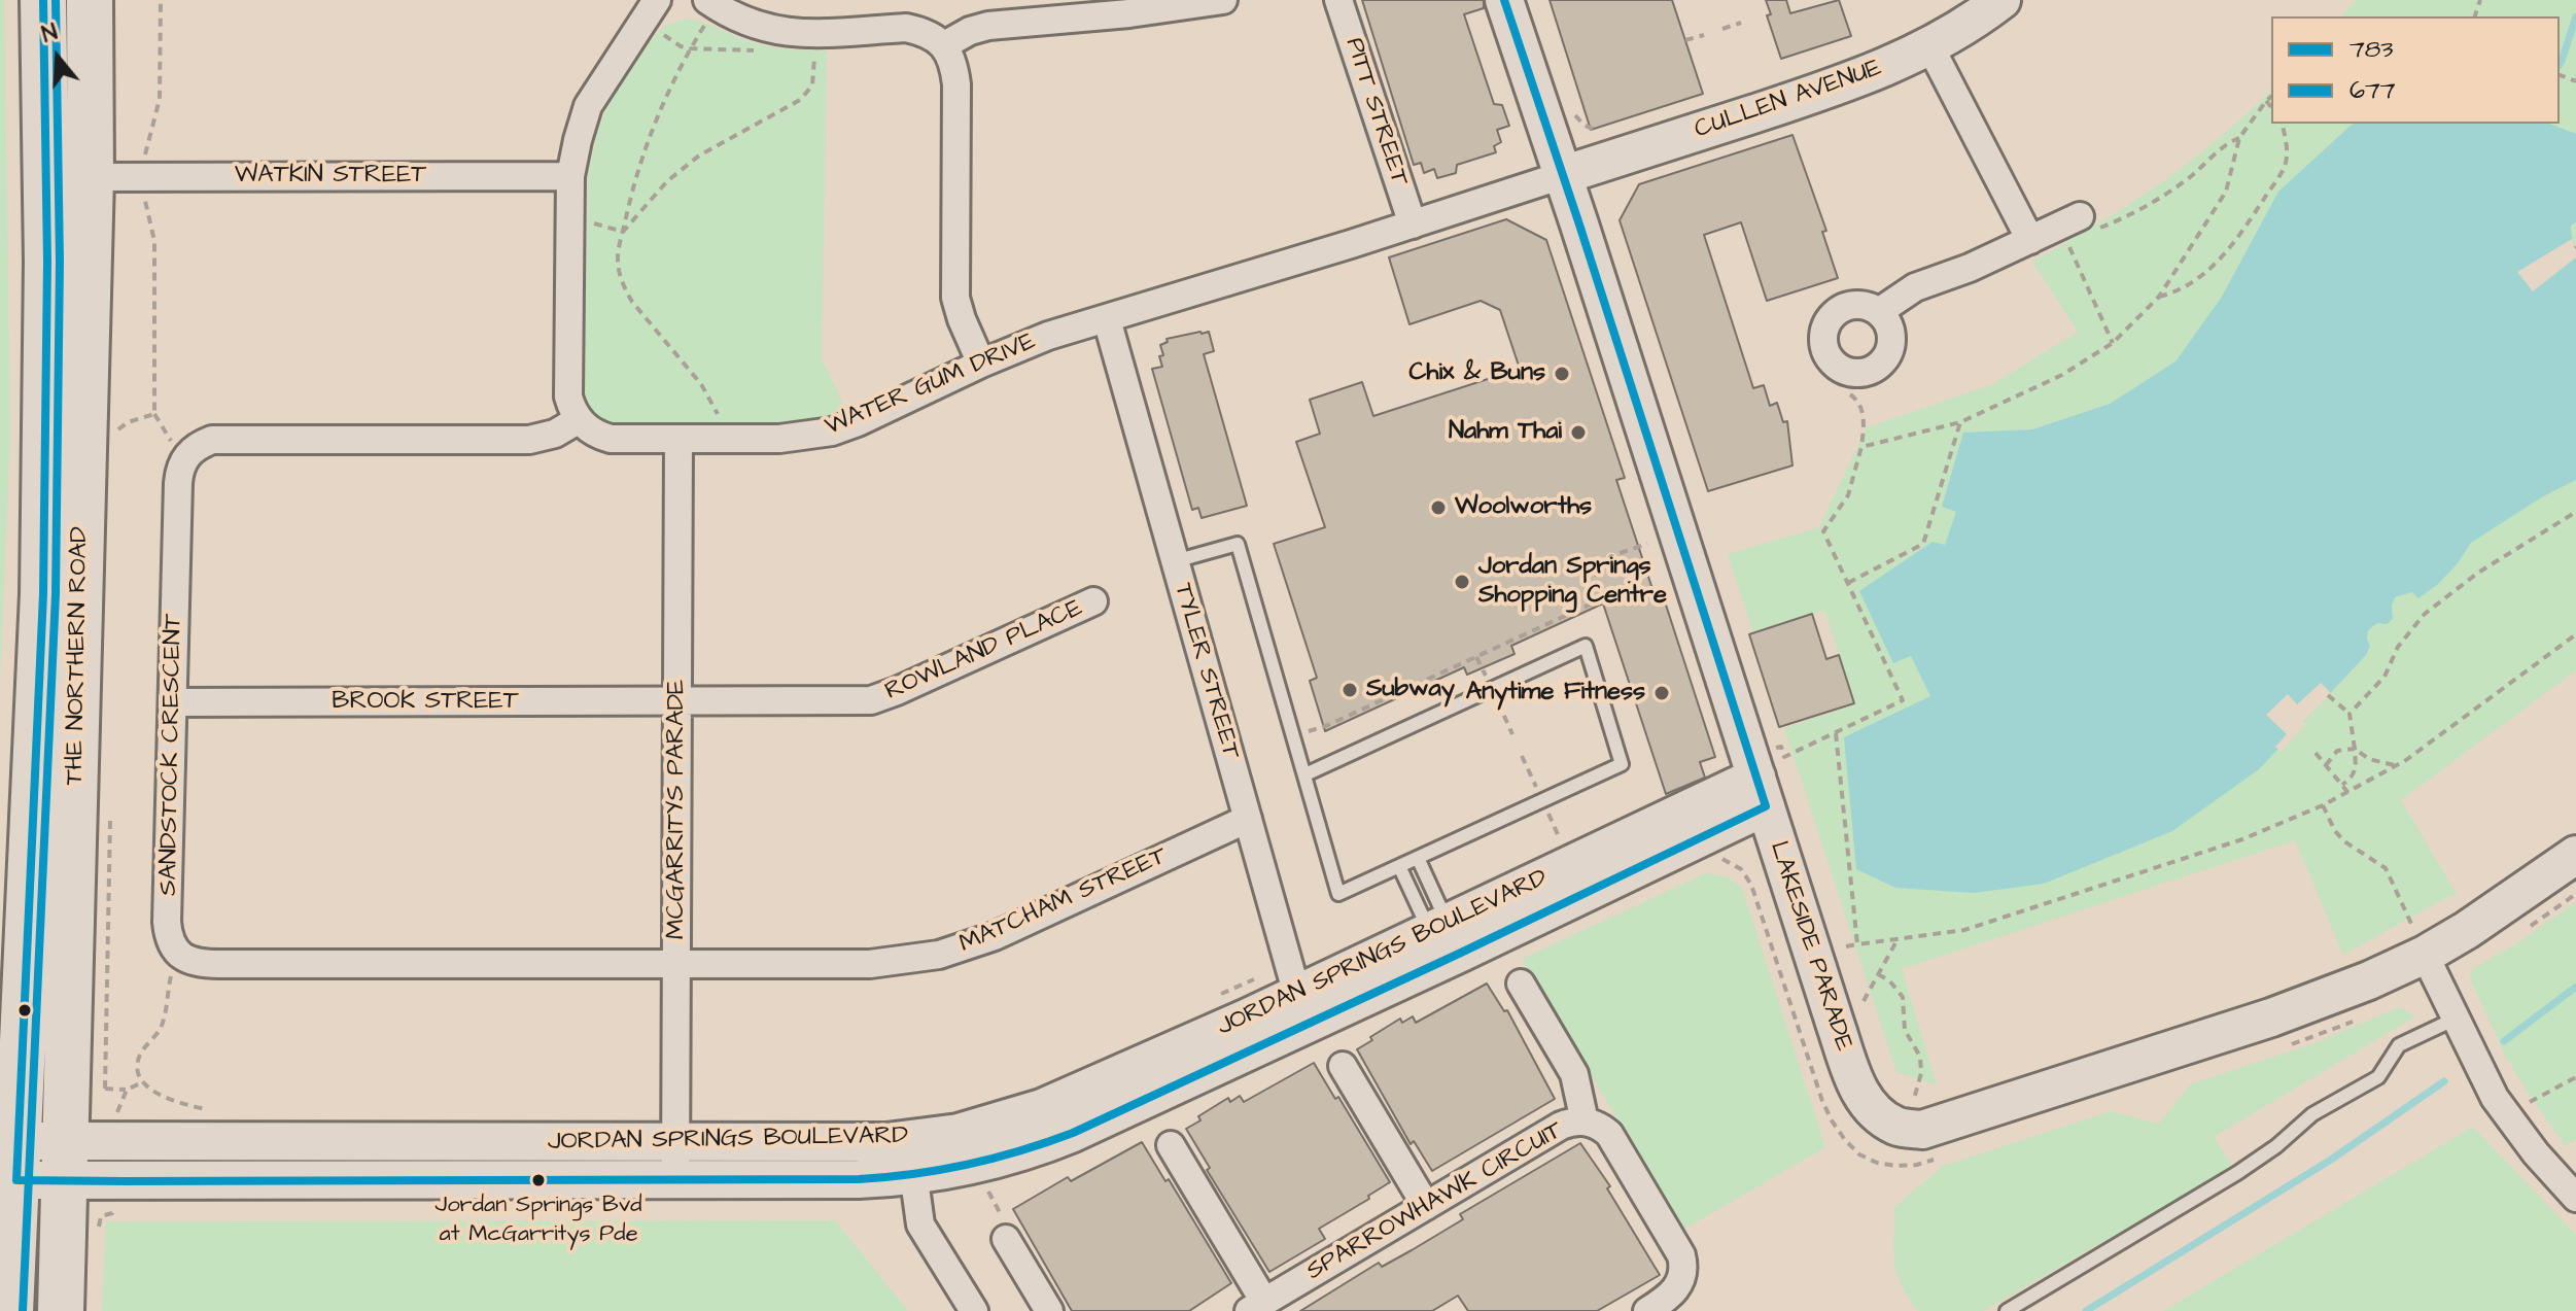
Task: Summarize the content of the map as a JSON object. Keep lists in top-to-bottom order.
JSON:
{
  "streets": {
    "highway": ["THE NORTHERN ROAD"],
    "street": [
      "CULLEN AVENUE",
      "PITT STREET",
      "WATKIN STREET",
      "WATER GUM DRIVE",
      "ROWLAND PLACE",
      "TYLER STREET",
      "BROOK STREET",
      "SANDSTOCK CRESCENT",
      "MCGARRITYS PARADE",
      "MATCHAM STREET",
      "LAKESIDE PARADE",
      "JORDAN SPRINGS BOULEVARD",
      "SPARROWHAWK CIRCUIT"
    ]
  },
  "crossings": [
    ["CULLEN AVENUE", "WATER GUM DRIVE"],
    ["CULLEN AVENUE", "LAKESIDE PARADE"],
    ["PITT STREET", "WATER GUM DRIVE"],
    ["WATKIN STREET", "THE NORTHERN ROAD"],
    ["WATER GUM DRIVE", "TYLER STREET"],
    ["WATER GUM DRIVE", "SANDSTOCK CRESCENT"],
    ["WATER GUM DRIVE", "MCGARRITYS PARADE"],
    ["WATER GUM DRIVE", "LAKESIDE PARADE"],
    ["ROWLAND PLACE", "BROOK STREET"],
    ["ROWLAND PLACE", "MCGARRITYS PARADE"],
    ["THE NORTHERN ROAD", "JORDAN SPRINGS BOULEVARD"],
    ["TYLER STREET", "MATCHAM STREET"],
    ["TYLER STREET", "JORDAN SPRINGS BOULEVARD"],
    ["BROOK STREET", "SANDSTOCK CRESCENT"],
    ["BROOK STREET", "MCGARRITYS PARADE"],
    ["MCGARRITYS PARADE", "MATCHAM STREET"],
    ["MCGARRITYS PARADE", "JORDAN SPRINGS BOULEVARD"],
    ["LAKESIDE PARADE", "JORDAN SPRINGS BOULEVARD"]
  ],
  "places": [
    "Chix & Buns",
    "Nahm Thai",
    "Woolworths",
    "Jordan Springs Shopping Centre",
    "Subway",
    "Anytime Fitness",
    "Jordan Springs Bvd at McGarritys Pde"
  ],
  "lines": ["transit line 783", "transit line 677"],
  "legend": ["783", "677"],
  "north": "top"
}
